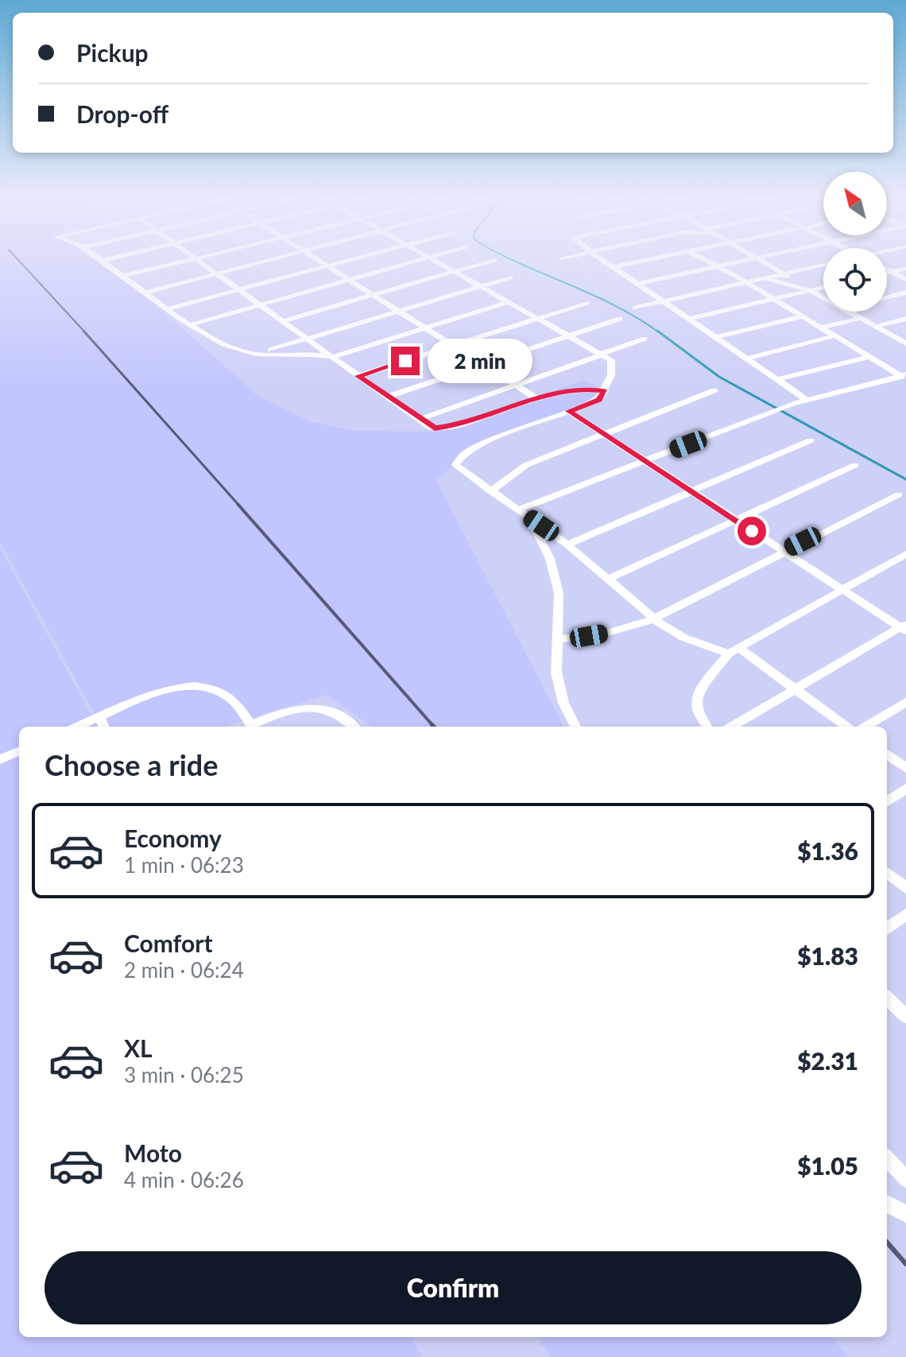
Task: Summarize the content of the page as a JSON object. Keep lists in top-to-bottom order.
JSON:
{
  "north": "top left",
  "page": {
    "banner": ["Pickup", "Drop-off"],
    "bubble": "2 min",
    "heading": "Choose a ride",
    "list": [
      {
        "name": "Economy",
        "note": "1 min · 06:23",
        "value": "$1.36"
      },
      {
        "name": "Comfort",
        "note": "2 min · 06:24",
        "value": "$1.83"
      },
      {
        "name": "XL",
        "note": "3 min · 06:25",
        "value": "$2.31"
      },
      {
        "name": "Moto",
        "note": "4 min · 06:26",
        "value": "$1.05"
      }
    ],
    "buttons": "Confirm"
  }
}
